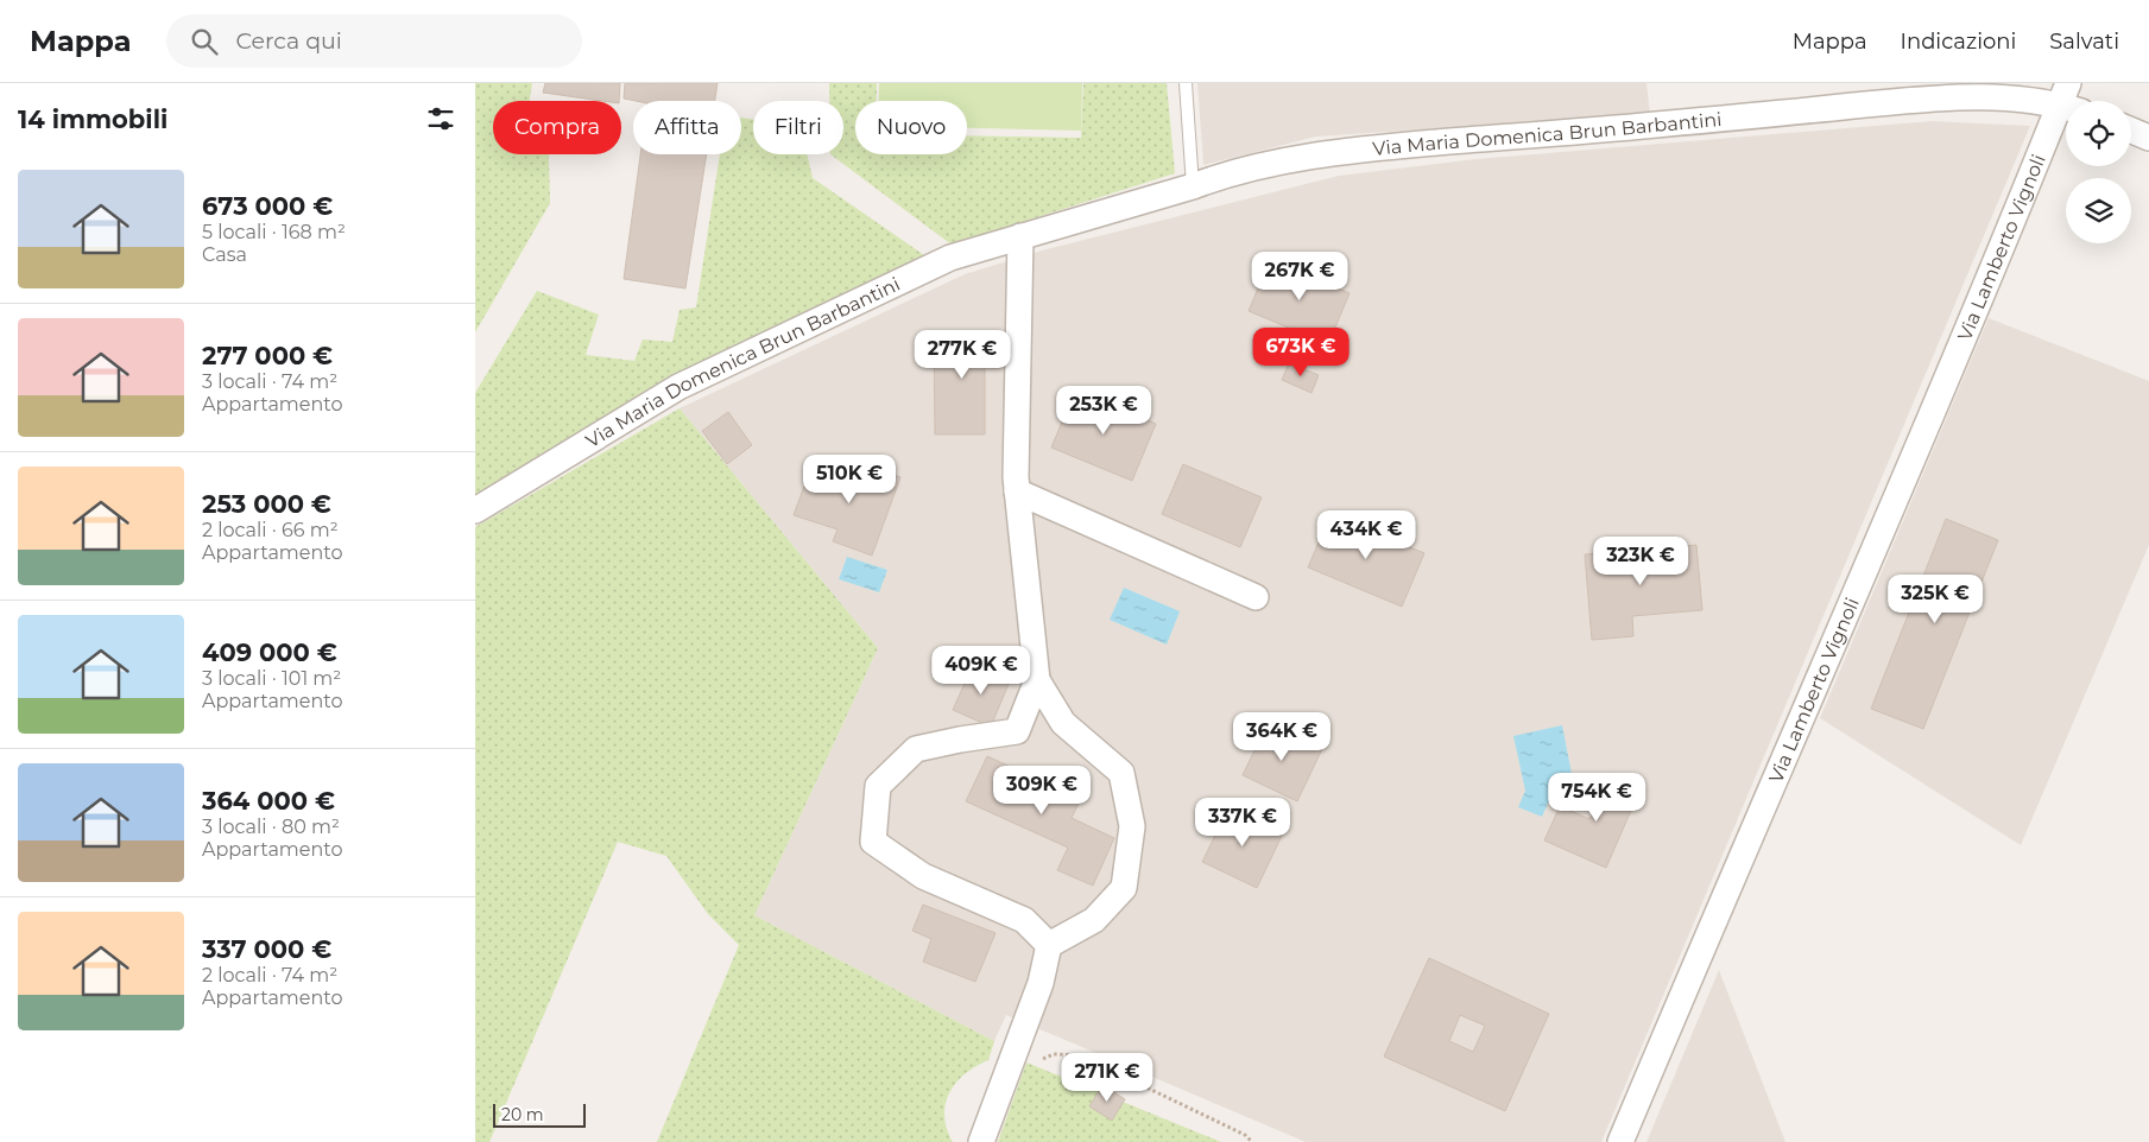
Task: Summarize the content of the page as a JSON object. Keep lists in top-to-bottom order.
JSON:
{
  "streets": {
    "street": ["Via Maria Domenica Brun Barbantini", "Via Lamberto Vignoli"]
  },
  "crossings": [
    ["Via Maria Domenica Brun Barbantini", "Via Lamberto Vignoli"]
  ],
  "scale_bar": "20 m",
  "page": {
    "header": "Mappa",
    "search": "Cerca qui",
    "nav": ["Mappa", "Indicazioni", "Salvati"],
    "heading": "14 immobili",
    "chip": [
      "Compra",
      "Affitta",
      "Filtri",
      "Nuovo"
    ],
    "list": [
      {
        "name": "673 000 €",
        "note": "5 locali · 168 m² · Casa"
      },
      {
        "name": "277 000 €",
        "note": "3 locali · 74 m² · Appartamento"
      },
      {
        "name": "253 000 €",
        "note": "2 locali · 66 m² · Appartamento"
      },
      {
        "name": "409 000 €",
        "note": "3 locali · 101 m² · Appartamento"
      },
      {
        "name": "364 000 €",
        "note": "3 locali · 80 m² · Appartamento"
      },
      {
        "name": "337 000 €",
        "note": "2 locali · 74 m² · Appartamento"
      }
    ],
    "price": [
      "267K €",
      "673K €",
      "277K €",
      "253K €",
      "510K €",
      "434K €",
      "323K €",
      "325K €",
      "409K €",
      "364K €",
      "309K €",
      "754K €",
      "337K €",
      "271K €"
    ],
    "scale": "20 m"
  }
}
